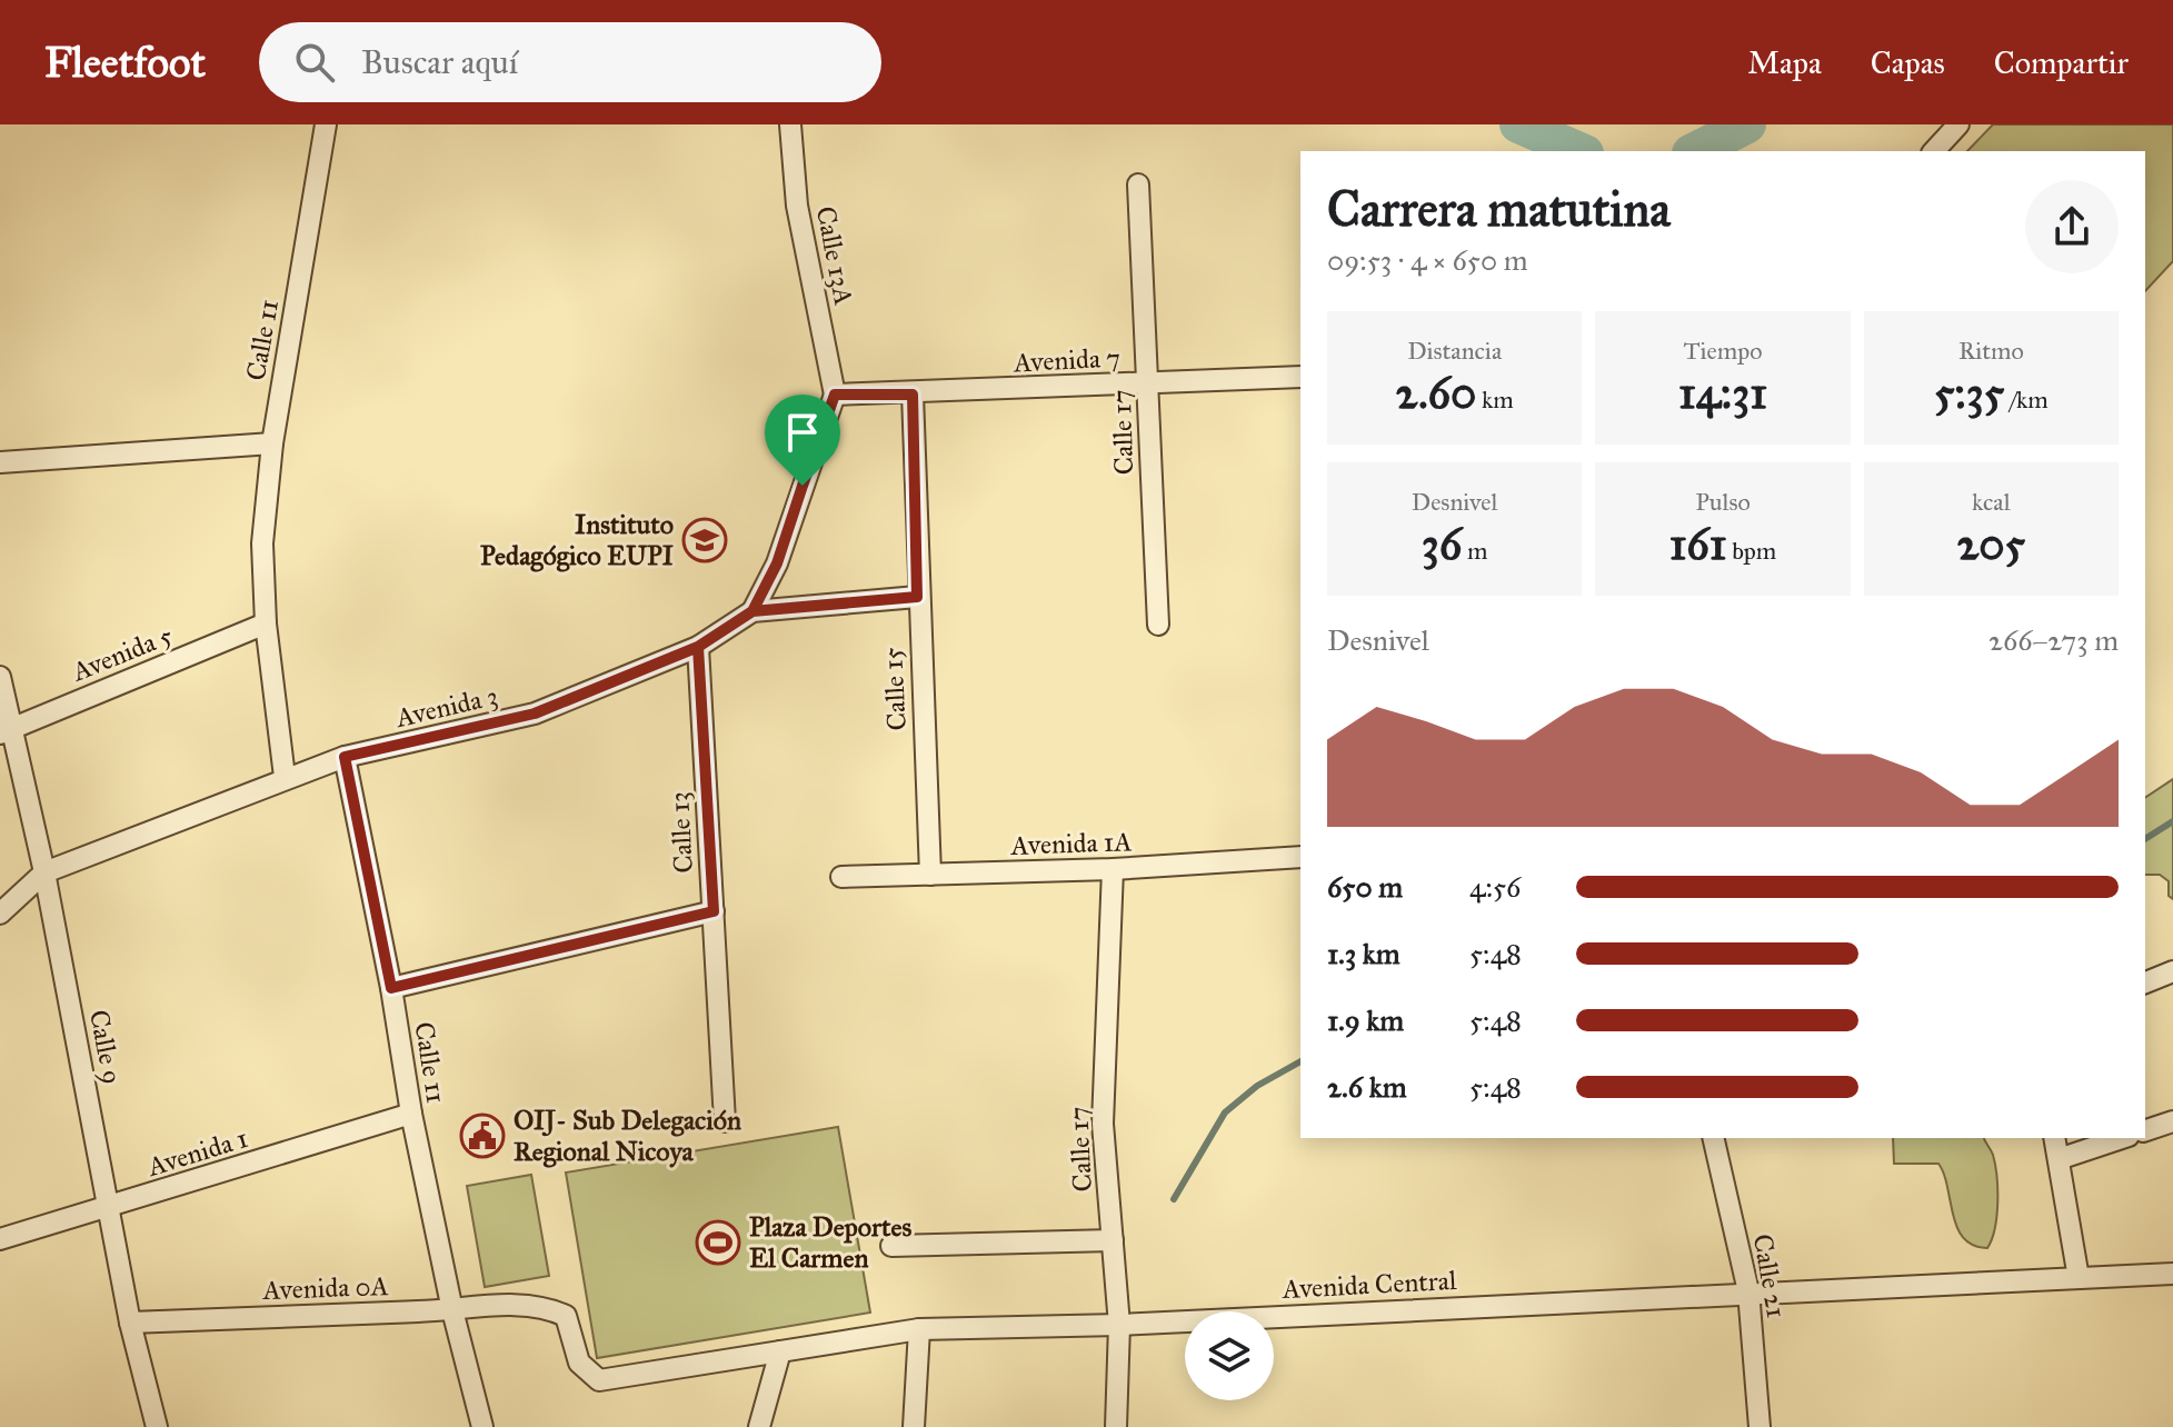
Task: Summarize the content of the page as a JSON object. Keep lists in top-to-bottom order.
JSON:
{
  "streets": {
    "street": [
      "Calle 13A",
      "Calle 11",
      "Avenida 7",
      "Calle 17",
      "Avenida 5",
      "Calle 15",
      "Avenida 3",
      "Calle 13",
      "Avenida 1A",
      "Calle 9",
      "Avenida 1",
      "Calle 21",
      "Avenida Central",
      "Avenida 0A"
    ]
  },
  "crossings": [
    ["Calle 13A", "Avenida 7"],
    ["Calle 11", "Avenida 5"],
    ["Calle 11", "Avenida 3"],
    ["Calle 11", "Avenida 1"],
    ["Calle 11", "Avenida 0A"],
    ["Avenida 7", "Calle 17"],
    ["Avenida 7", "Calle 15"],
    ["Calle 17", "Avenida 1A"],
    ["Calle 17", "Avenida Central"],
    ["Avenida 5", "Calle 9"],
    ["Calle 15", "Avenida 3"],
    ["Calle 15", "Avenida 1A"],
    ["Avenida 3", "Calle 13"],
    ["Avenida 3", "Calle 9"],
    ["Calle 9", "Avenida 1"],
    ["Calle 9", "Avenida 0A"],
    ["Calle 21", "Avenida Central"],
    ["Avenida Central", "Avenida 0A"]
  ],
  "places": {
    "school or university": ["Instituto Pedagógico EUPI"],
    "public building": ["OIJ- Sub Delegación Regional Nicoya"],
    "sports": ["Plaza Deportes El Carmen"]
  },
  "page": {
    "header": "Fleetfoot",
    "search": "Buscar aquí",
    "nav": ["Mapa", "Capas", "Compartir"],
    "heading": ["Carrera matutina", "09:53 · 4 × 650 m"],
    "stats": [
      ["Distancia", "2.60 km"],
      ["Tiempo", "14:31"],
      ["Ritmo", "5:35 /km"],
      ["Desnivel", "36 m"],
      ["Pulso", "161 bpm"],
      ["kcal", "205"]
    ],
    "chart": ["Desnivel", "266–273 m"],
    "list": [
      {
        "name": "650 m",
        "note": "4:56"
      },
      {
        "name": "1.3 km",
        "note": "5:48"
      },
      {
        "name": "1.9 km",
        "note": "5:48"
      },
      {
        "name": "2.6 km",
        "note": "5:48"
      }
    ]
  }
}
